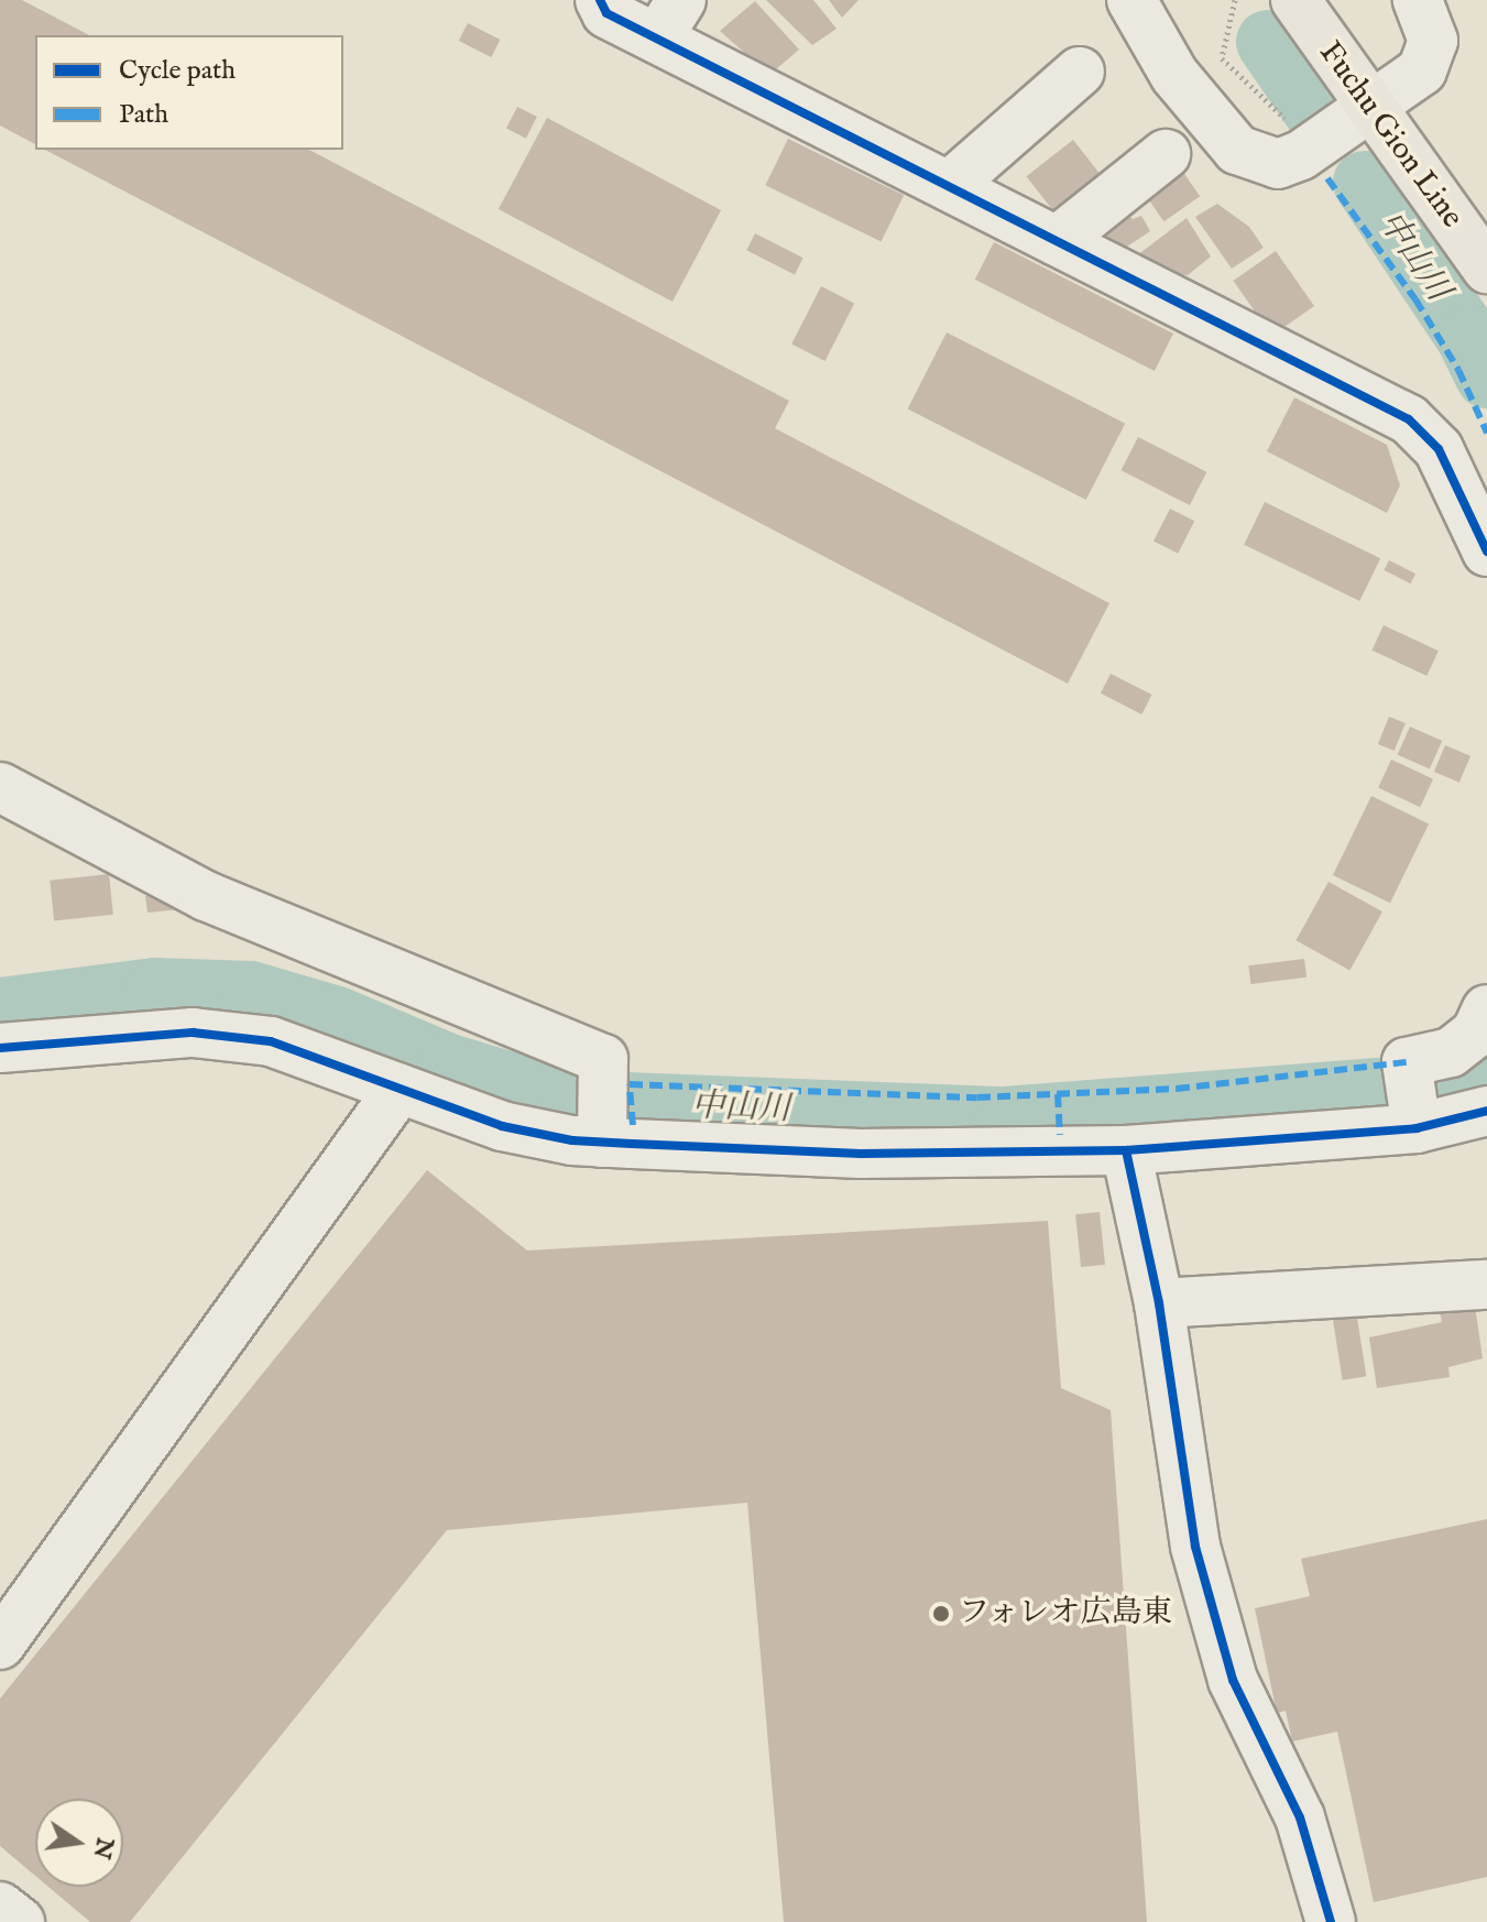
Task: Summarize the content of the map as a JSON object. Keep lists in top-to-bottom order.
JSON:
{
  "streets": {
    "main road": ["Fuchu Gion Line"]
  },
  "water": ["中山川"],
  "places": ["フォレオ広島東"],
  "legend": ["Cycle path", "Path"],
  "north": "right"
}
